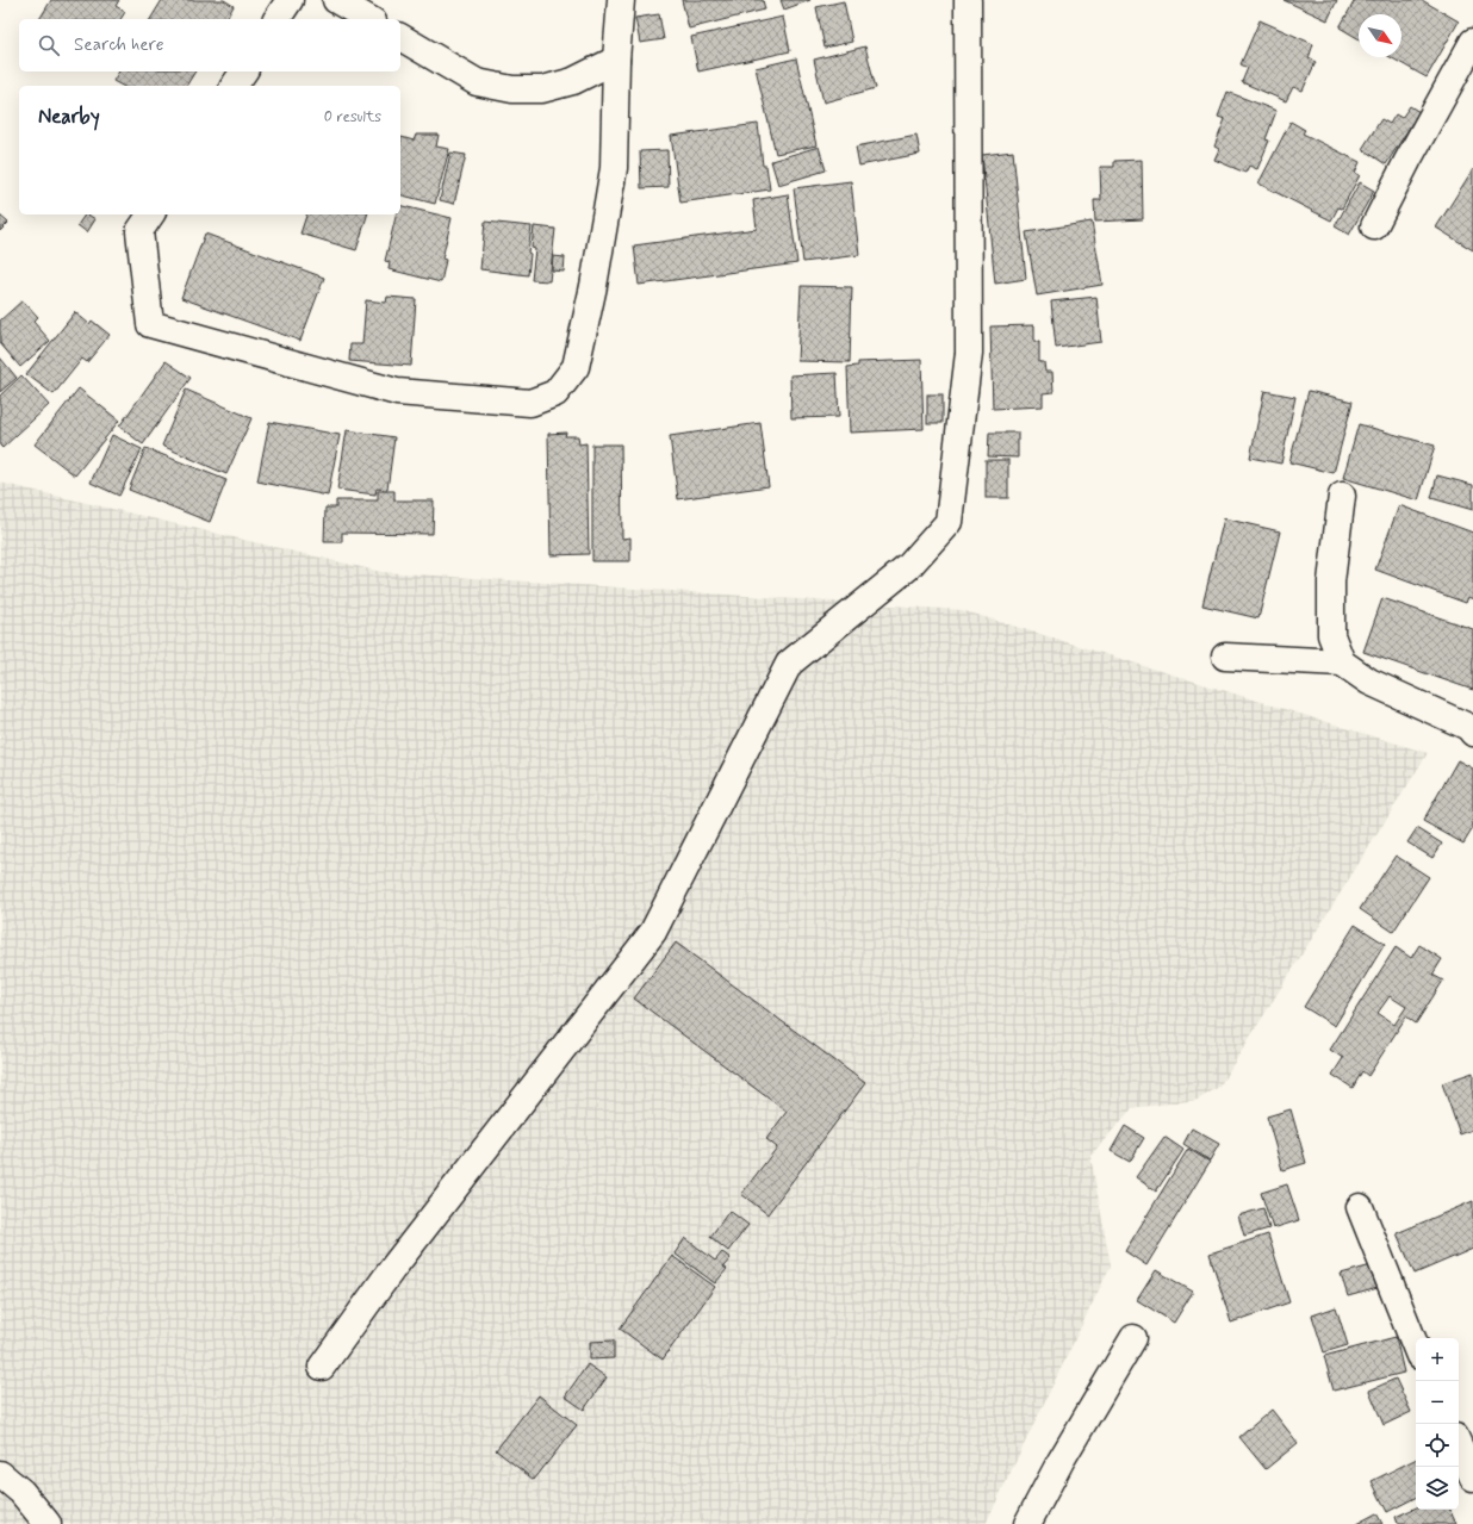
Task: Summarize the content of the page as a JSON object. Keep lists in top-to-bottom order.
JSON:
{
  "north": "bottom right",
  "page": {
    "search": "Search here",
    "heading": ["Nearby", "0 results"],
    "map_buttons": ["+", "−"]
  }
}
